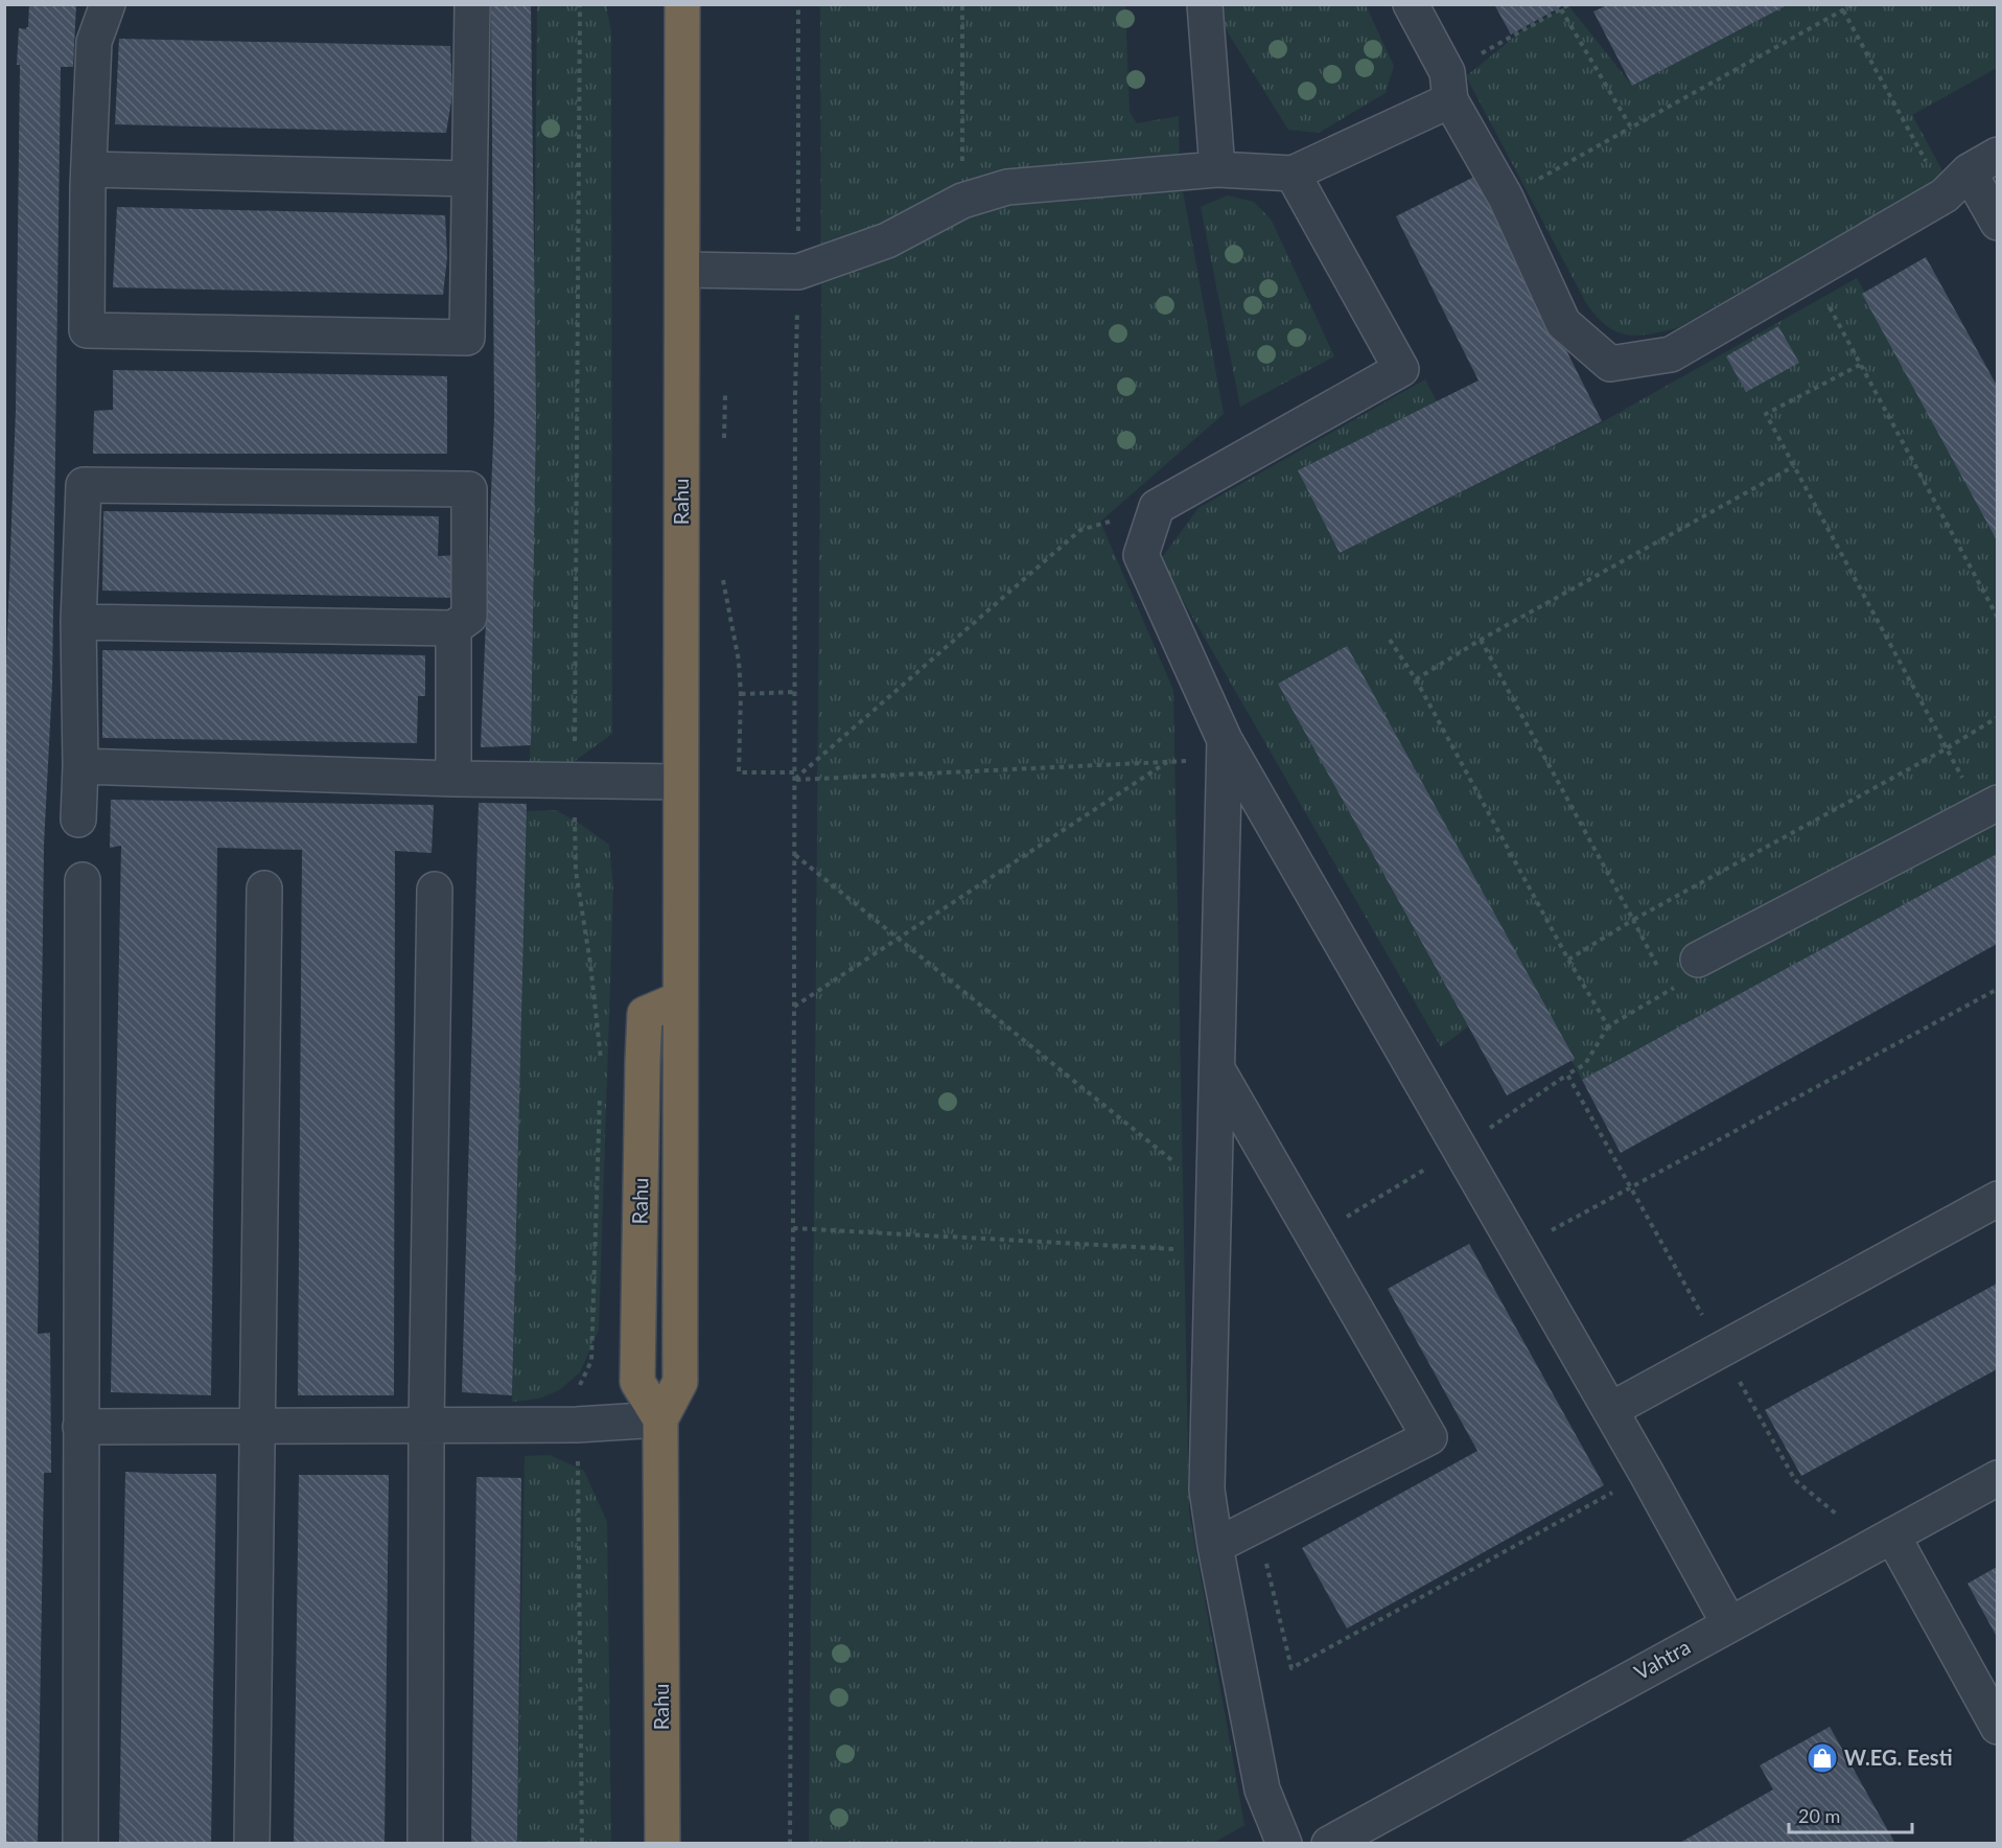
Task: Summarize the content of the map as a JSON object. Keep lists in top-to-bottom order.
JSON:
{
  "streets": {
    "highway": ["Rahu"],
    "street": ["Vahtra"]
  },
  "places": {
    "shop": ["W.EG. Eesti"]
  },
  "scale_bar": "20 m"
}
